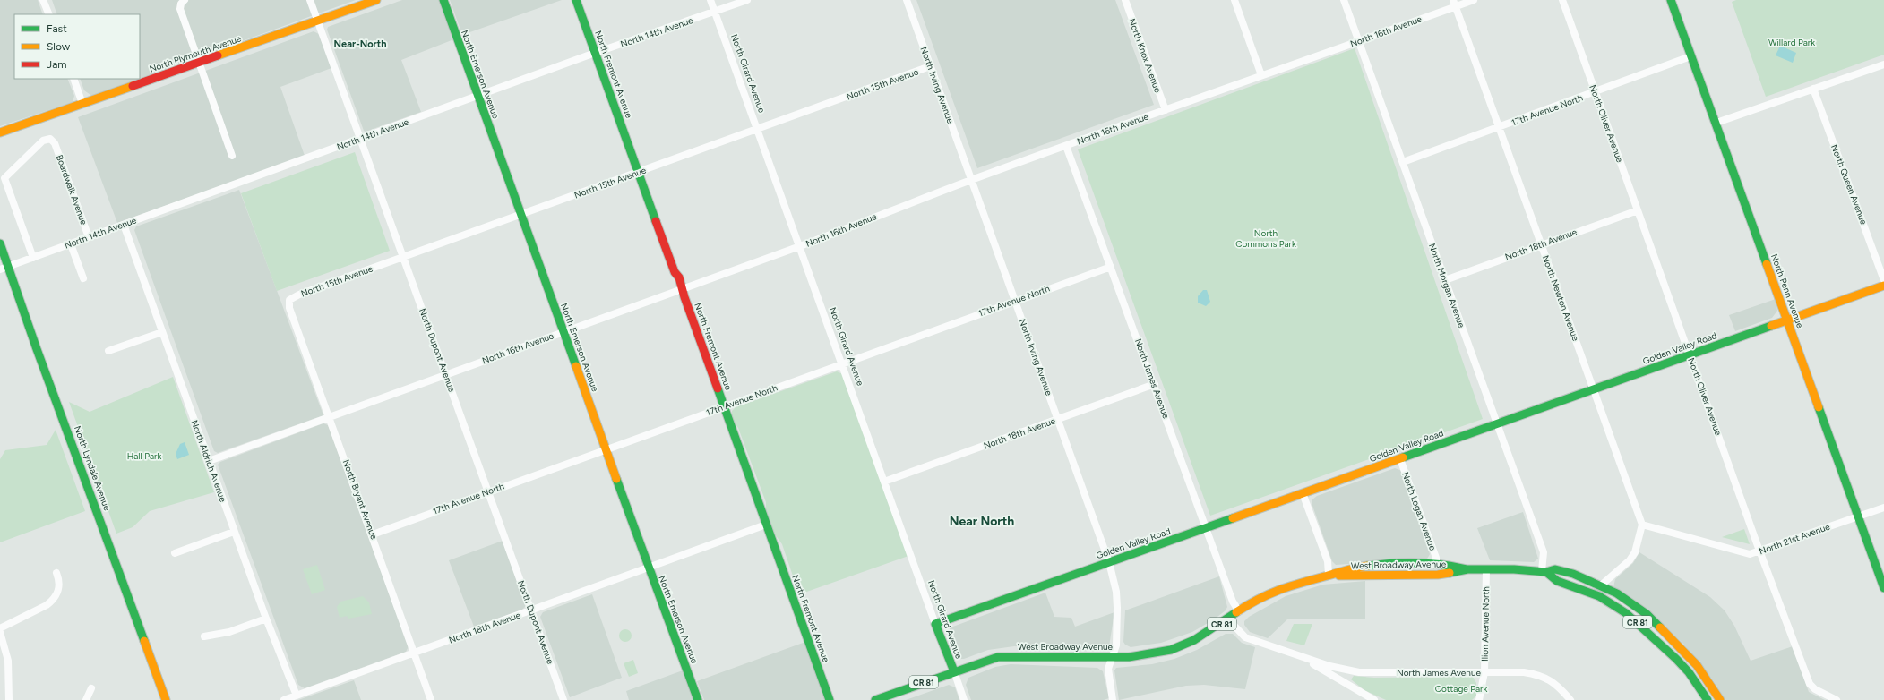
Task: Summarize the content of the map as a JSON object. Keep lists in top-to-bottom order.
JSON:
{
  "streets": {
    "street": [
      "North 16th Avenue",
      "North 14th Avenue",
      "North Plymouth Avenue",
      "North Knox Avenue",
      "North Girard Avenue",
      "North Emerson Avenue",
      "North Fremont Avenue",
      "North 15th Avenue",
      "North Irving Avenue",
      "17th Avenue North",
      "North Oliver Avenue",
      "North Queen Avenue",
      "Boardwalk Avenue",
      "North 18th Avenue",
      "North Morgan Avenue",
      "North Penn Avenue",
      "North Newton Avenue",
      "Golden Valley Road",
      "North Dupont Avenue",
      "North James Avenue",
      "North Aldrich Avenue",
      "North Lyndale Avenue",
      "North Bryant Avenue",
      "North Logan Avenue",
      "North 21st Avenue",
      "West Broadway Avenue",
      "CR 81",
      "Ilion Avenue North"
    ]
  },
  "crossings": [
    ["North 16th Avenue", "North Knox Avenue"],
    ["North 16th Avenue", "North Girard Avenue"],
    ["North 16th Avenue", "North Emerson Avenue"],
    ["North 16th Avenue", "North Fremont Avenue"],
    ["North 16th Avenue", "North Irving Avenue"],
    ["North 16th Avenue", "North Morgan Avenue"],
    ["North 16th Avenue", "North Newton Avenue"],
    ["North 16th Avenue", "North Dupont Avenue"],
    ["North 16th Avenue", "North James Avenue"],
    ["North 16th Avenue", "North Aldrich Avenue"],
    ["North 16th Avenue", "North Bryant Avenue"],
    ["North 14th Avenue", "North Girard Avenue"],
    ["North 14th Avenue", "North Emerson Avenue"],
    ["North 14th Avenue", "North Fremont Avenue"],
    ["North 14th Avenue", "Boardwalk Avenue"],
    ["North 14th Avenue", "North Dupont Avenue"],
    ["North 14th Avenue", "North Aldrich Avenue"],
    ["North 14th Avenue", "North Lyndale Avenue"],
    ["North Plymouth Avenue", "North Dupont Avenue"],
    ["North Girard Avenue", "North 15th Avenue"],
    ["North Girard Avenue", "17th Avenue North"],
    ["North Girard Avenue", "North 18th Avenue"],
    ["North Girard Avenue", "Golden Valley Road"],
    ["North Girard Avenue", "West Broadway Avenue"],
    ["North Emerson Avenue", "North 15th Avenue"],
    ["North Emerson Avenue", "17th Avenue North"],
    ["North Emerson Avenue", "North 18th Avenue"],
    ["North Fremont Avenue", "North 15th Avenue"],
    ["North Fremont Avenue", "17th Avenue North"],
    ["North Fremont Avenue", "North 18th Avenue"],
    ["North 15th Avenue", "North Irving Avenue"],
    ["North 15th Avenue", "North Dupont Avenue"],
    ["North 15th Avenue", "North Bryant Avenue"],
    ["North Irving Avenue", "17th Avenue North"],
    ["North Irving Avenue", "North 18th Avenue"],
    ["North Irving Avenue", "Golden Valley Road"],
    ["North Irving Avenue", "West Broadway Avenue"],
    ["17th Avenue North", "North Oliver Avenue"],
    ["17th Avenue North", "North Morgan Avenue"],
    ["17th Avenue North", "North Penn Avenue"],
    ["17th Avenue North", "North Newton Avenue"],
    ["17th Avenue North", "North Dupont Avenue"],
    ["17th Avenue North", "North James Avenue"],
    ["17th Avenue North", "North Bryant Avenue"],
    ["North Oliver Avenue", "North 18th Avenue"],
    ["North Oliver Avenue", "Golden Valley Road"],
    ["North Oliver Avenue", "North 21st Avenue"],
    ["North 18th Avenue", "North Morgan Avenue"],
    ["North 18th Avenue", "North Newton Avenue"],
    ["North 18th Avenue", "North Dupont Avenue"],
    ["North 18th Avenue", "North James Avenue"],
    ["North 18th Avenue", "North Aldrich Avenue"],
    ["North 18th Avenue", "North Bryant Avenue"],
    ["North Morgan Avenue", "Golden Valley Road"],
    ["North Morgan Avenue", "West Broadway Avenue"],
    ["North Penn Avenue", "Golden Valley Road"],
    ["North Penn Avenue", "North 21st Avenue"],
    ["North Newton Avenue", "Golden Valley Road"],
    ["North Newton Avenue", "North 21st Avenue"],
    ["Golden Valley Road", "North James Avenue"],
    ["Golden Valley Road", "North Logan Avenue"],
    ["North James Avenue", "West Broadway Avenue"],
    ["North James Avenue", "Ilion Avenue North"],
    ["North Logan Avenue", "West Broadway Avenue"],
    ["West Broadway Avenue", "Ilion Avenue North"]
  ],
  "districts": ["Near-North", "Near North"],
  "parks": [
    "Willard Park",
    "North Commons Park",
    "Hall Park",
    "Cottage Park"
  ],
  "legend": ["Fast", "Slow", "Jam"]
}
